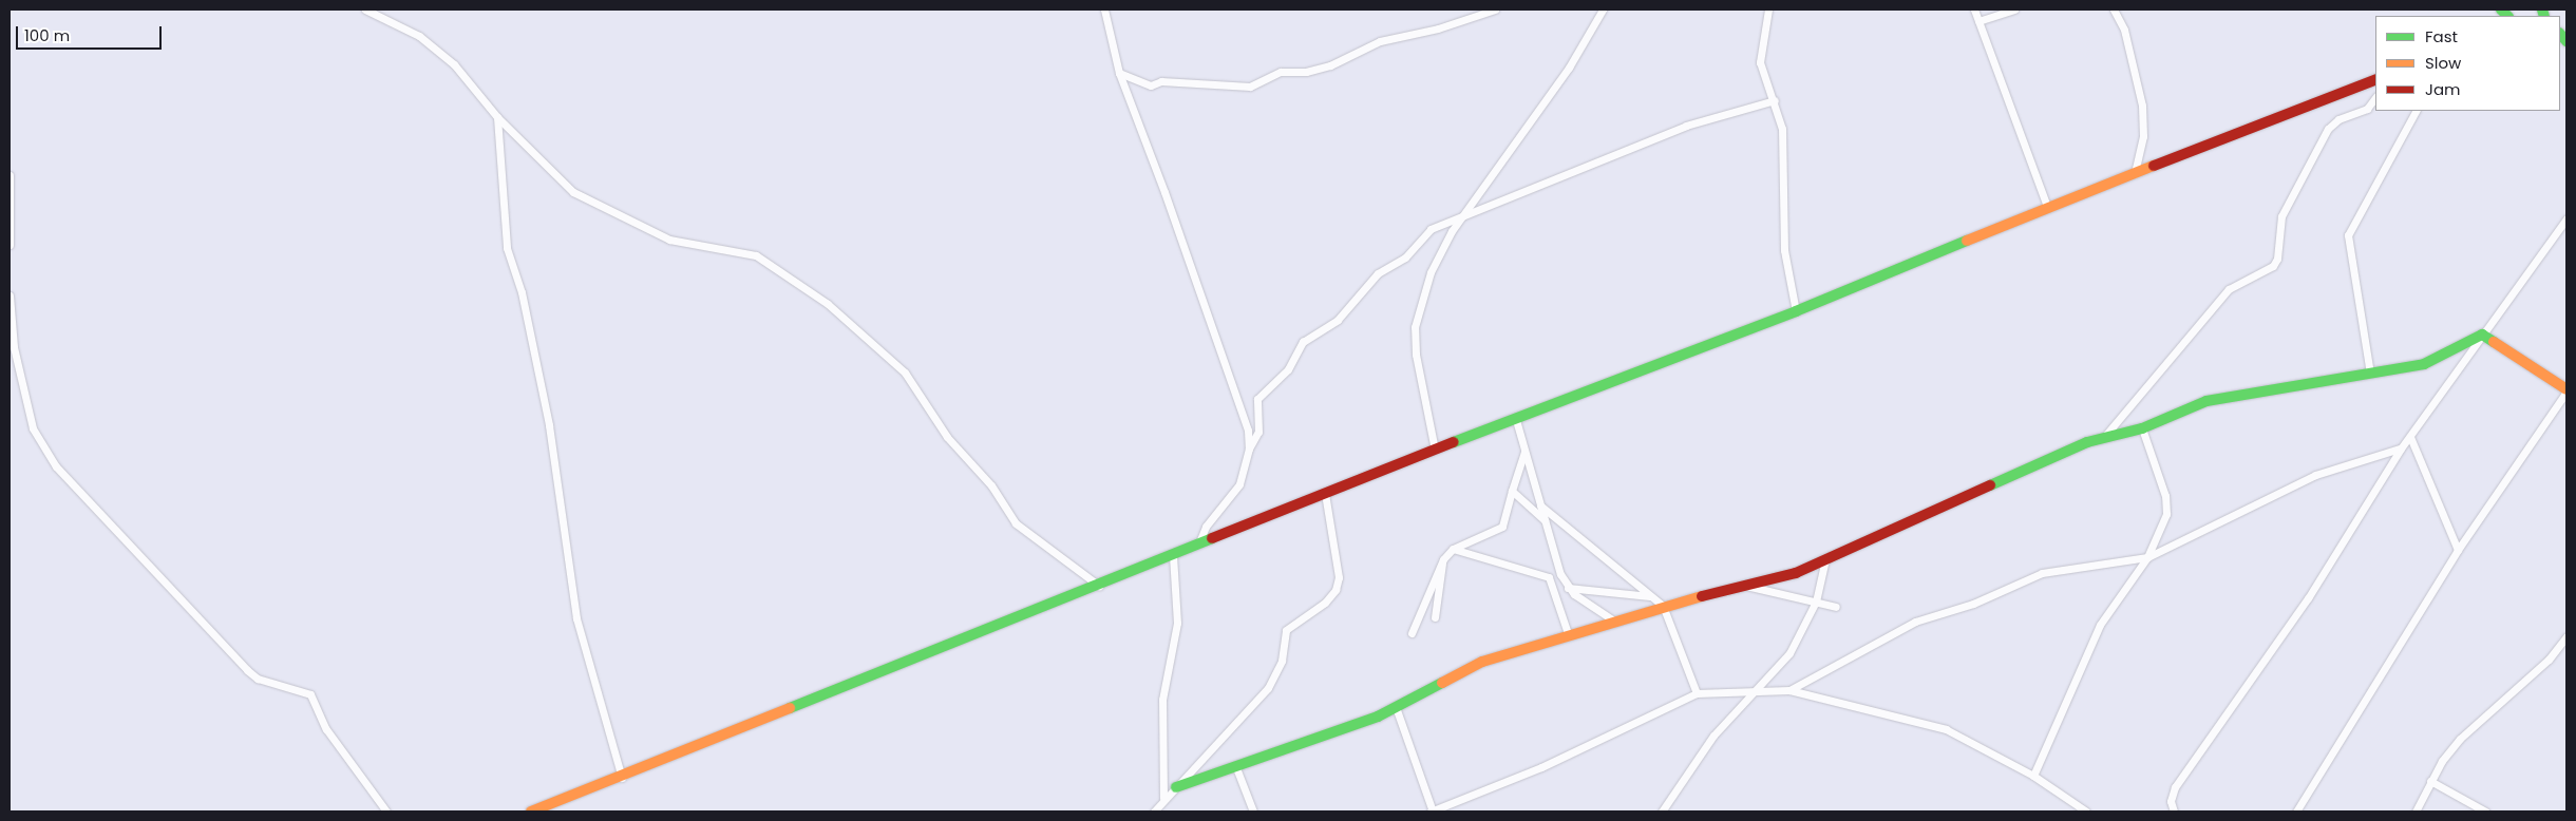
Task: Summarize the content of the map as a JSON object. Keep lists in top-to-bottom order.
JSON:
{
  "legend": ["Fast", "Slow", "Jam"],
  "scale_bar": "100 m"
}
